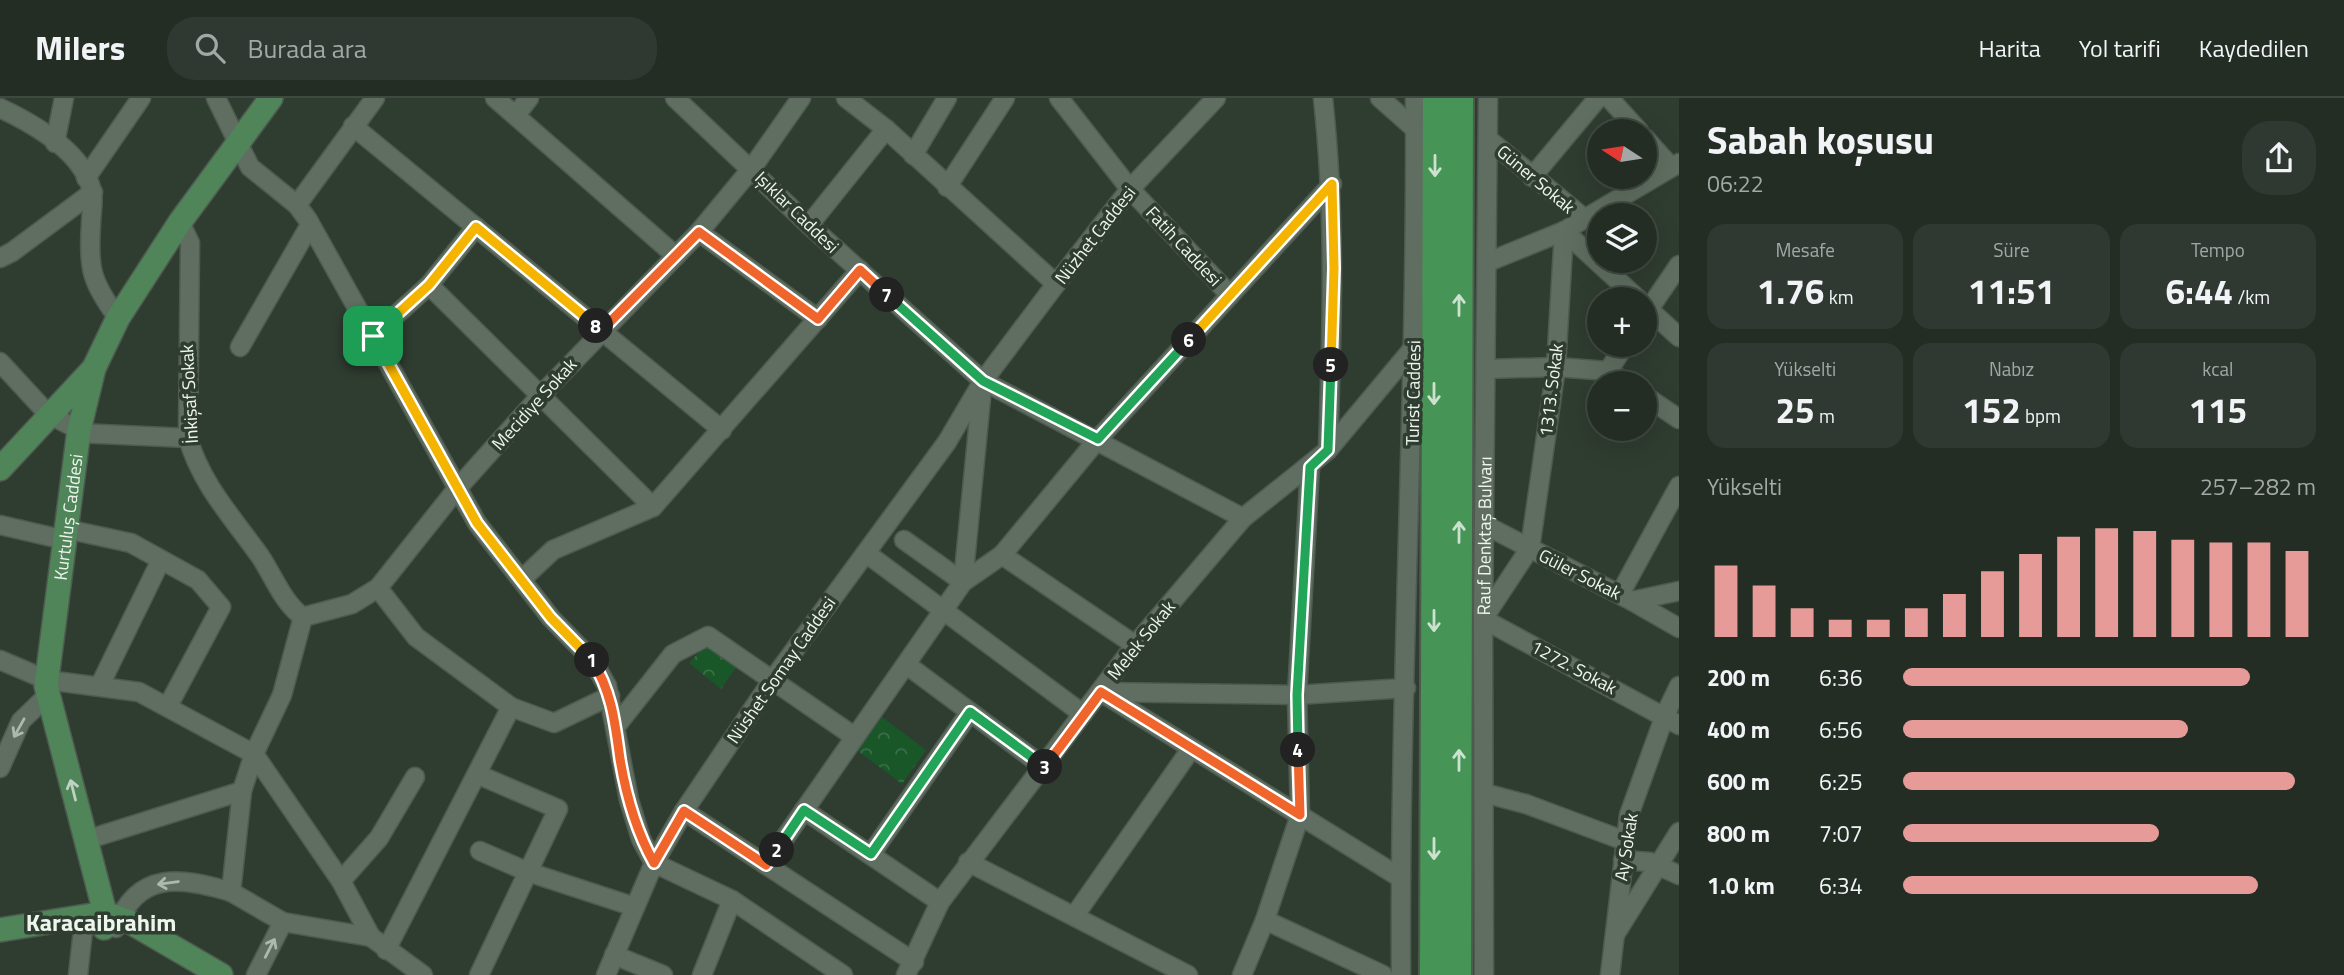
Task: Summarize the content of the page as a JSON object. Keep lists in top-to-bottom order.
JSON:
{
  "streets": {
    "highway": ["Rauf Denktaş Bulvarı"],
    "main road": ["Kurtuluş Caddesi"],
    "street": [
      "Güner Sokak",
      "Işıklar Caddesi",
      "Nüzhet Caddesi",
      "Fatih Caddesi",
      "1313. Sokak",
      "Turist Caddesi",
      "İnkişaf Sokak",
      "Mecidiye Sokak",
      "Güler Sokak",
      "Melek Sokak",
      "1272. Sokak",
      "Nüshet Somay Caddesi",
      "Ay Sokak"
    ]
  },
  "crossings": [
    ["Güner Sokak", "Rauf Denktaş Bulvarı"],
    ["Işıklar Caddesi", "Nüzhet Caddesi"],
    ["Işıklar Caddesi", "Mecidiye Sokak"],
    ["Işıklar Caddesi", "Melek Sokak"],
    ["Işıklar Caddesi", "Nüshet Somay Caddesi"],
    ["Nüzhet Caddesi", "Fatih Caddesi"],
    ["Nüzhet Caddesi", "Nüshet Somay Caddesi"],
    ["1313. Sokak", "Güler Sokak"],
    ["Turist Caddesi", "Melek Sokak"],
    ["İnkişaf Sokak", "Mecidiye Sokak"],
    ["İnkişaf Sokak", "Kurtuluş Caddesi"],
    ["Rauf Denktaş Bulvarı", "Güler Sokak"],
    ["Rauf Denktaş Bulvarı", "1272. Sokak"],
    ["1272. Sokak", "Ay Sokak"]
  ],
  "districts": ["Karacaibrahim"],
  "north": "left",
  "page": {
    "header": "Milers",
    "search": "Burada ara",
    "nav": ["Harita", "Yol tarifi", "Kaydedilen"],
    "heading": ["Sabah koşusu", "06:22"],
    "map_buttons": ["+", "−"],
    "stats": [
      ["Mesafe", "1.76 km"],
      ["Süre", "11:51"],
      ["Tempo", "6:44 /km"],
      ["Yükselti", "25 m"],
      ["Nabız", "152 bpm"],
      ["kcal", "115"]
    ],
    "pins": [
      "7",
      "8",
      "6",
      "5",
      "1",
      "4",
      "3",
      "2"
    ],
    "chart": ["Yükselti", "257–282 m"],
    "list": [
      {
        "name": "200 m",
        "note": "6:36"
      },
      {
        "name": "400 m",
        "note": "6:56"
      },
      {
        "name": "600 m",
        "note": "6:25"
      },
      {
        "name": "800 m",
        "note": "7:07"
      },
      {
        "name": "1.0 km",
        "note": "6:34"
      }
    ]
  }
}
